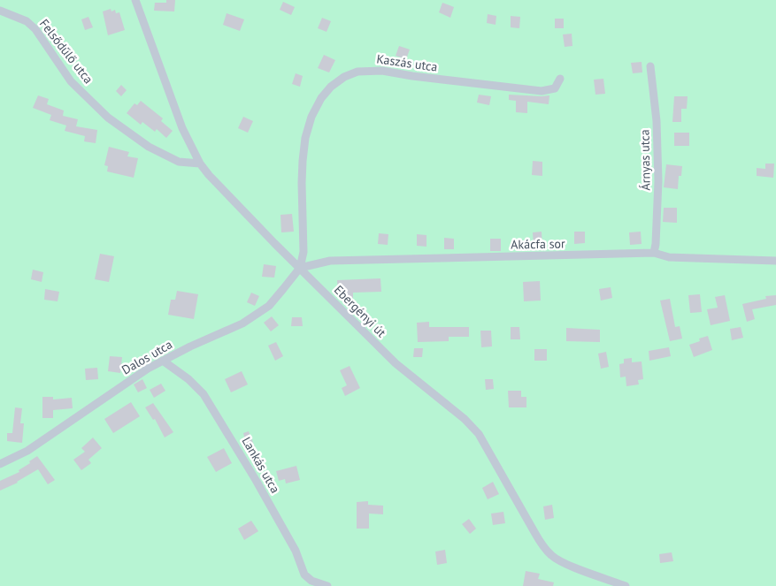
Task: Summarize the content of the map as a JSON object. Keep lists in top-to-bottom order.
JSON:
{
  "streets": {
    "street": [
      "Felsődűlő utca",
      "Kaszás utca",
      "Árnyas utca",
      "Akácfa sor",
      "Ebergényi út",
      "Dalos utca",
      "Lankás utca"
    ]
  },
  "crossings": [
    ["Felsődűlő utca", "Ebergényi út"],
    ["Kaszás utca", "Akácfa sor"],
    ["Kaszás utca", "Ebergényi út"],
    ["Kaszás utca", "Dalos utca"],
    ["Árnyas utca", "Akácfa sor"],
    ["Akácfa sor", "Ebergényi út"],
    ["Akácfa sor", "Dalos utca"],
    ["Ebergényi út", "Dalos utca"],
    ["Dalos utca", "Lankás utca"]
  ]
}
